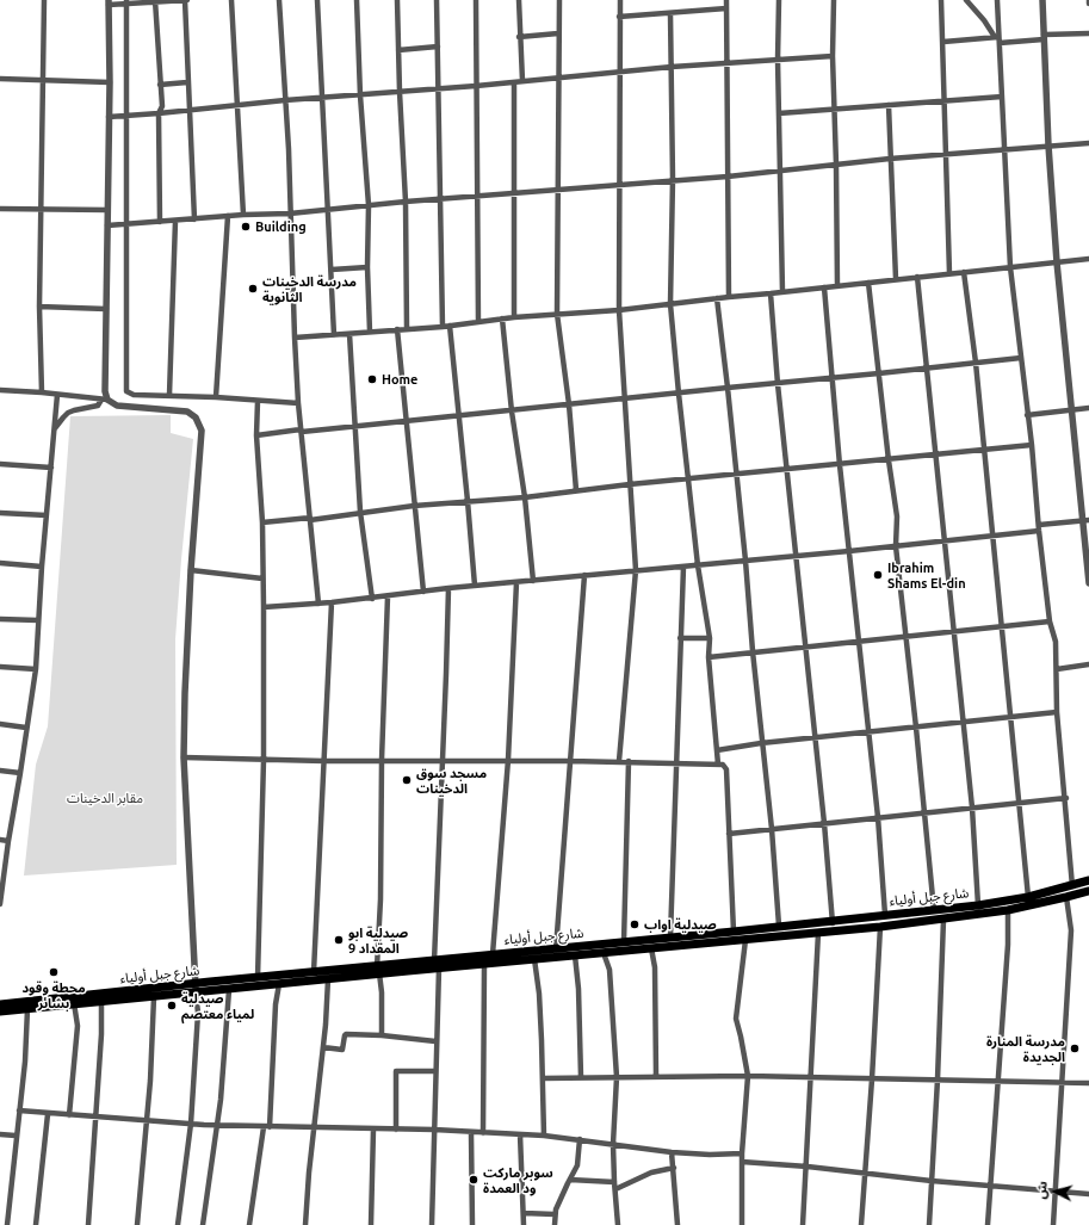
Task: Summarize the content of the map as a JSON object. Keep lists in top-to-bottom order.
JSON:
{
  "streets": {
    "main road": ["شارع جبل أولياء"]
  },
  "parks": ["مقابر الدخينات"],
  "places": [
    "Building",
    "مدرسة الدخينات الثانوية",
    "Home",
    "Ibrahim Shams El-din",
    "مسجد سوق الدخينات",
    "صيدلية اواب",
    "صيدلية ابو المقداد 9",
    "محطة وقود بشائر",
    "صيدلية لمياء معتصم",
    "مدرسة المنارة الجديدة",
    "سوبر ماركت ود العمدة"
  ],
  "north": "left"
}
